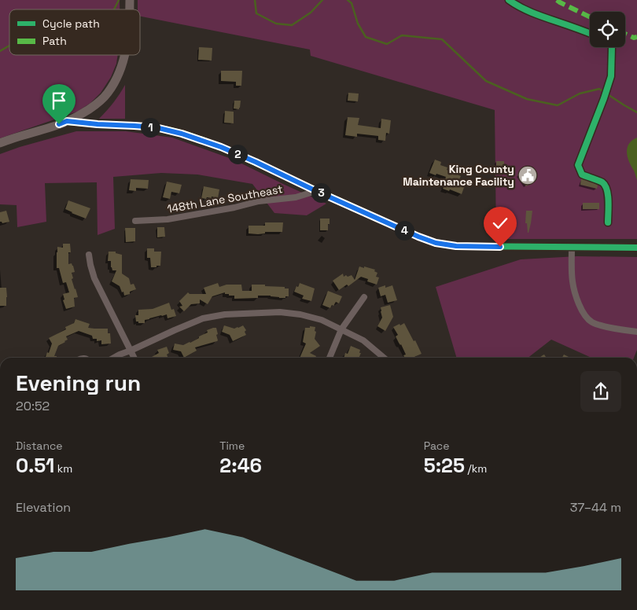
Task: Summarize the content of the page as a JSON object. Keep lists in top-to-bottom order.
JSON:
{
  "streets": {
    "street": ["148th Lane Southeast"]
  },
  "places": {
    "public building": ["King County Maintenance Facility"]
  },
  "legend": ["Cycle path", "Path"],
  "page": {
    "pins": [
      "1",
      "2",
      "3",
      "4"
    ],
    "heading": ["Evening run", "20:52"],
    "stats": [
      ["Distance", "0.51 km"],
      ["Time", "2:46"],
      ["Pace", "5:25 /km"]
    ],
    "chart": ["Elevation", "37–44 m"]
  }
}
